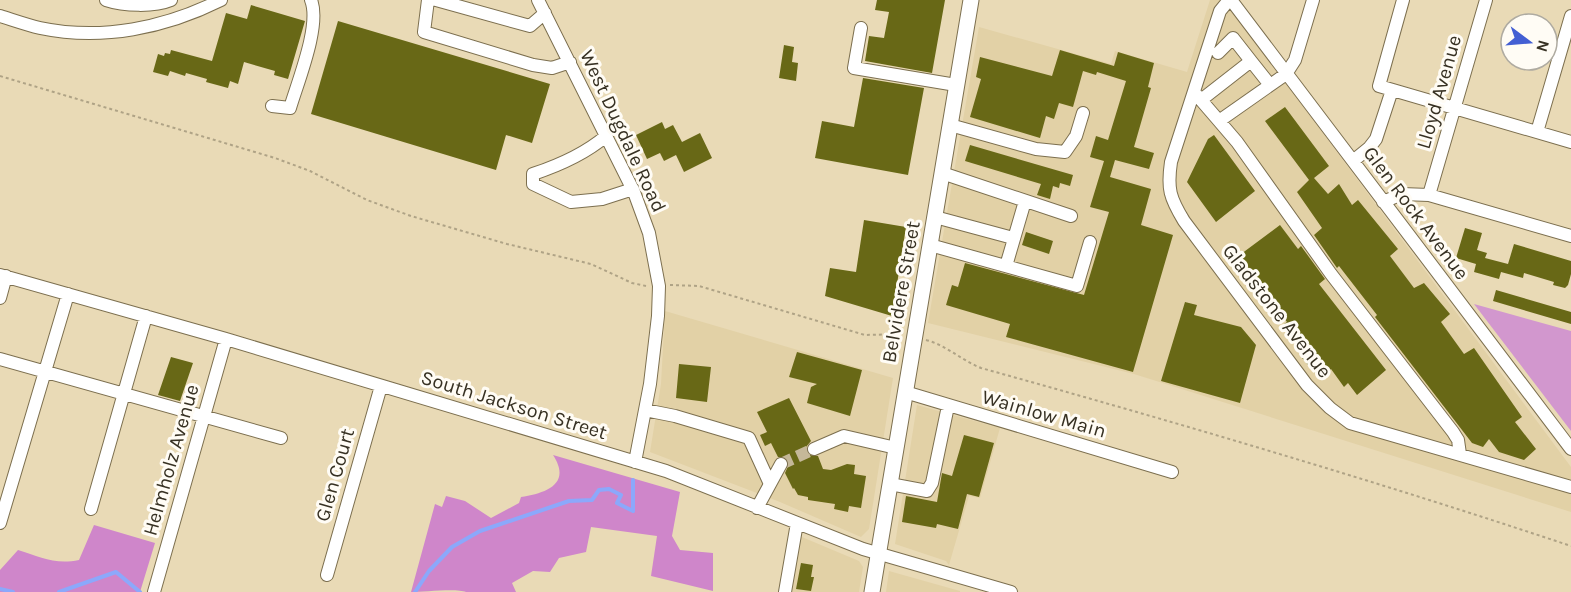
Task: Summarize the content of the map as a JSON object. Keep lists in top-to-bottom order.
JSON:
{
  "streets": {
    "main road": ["Belvidere Street"],
    "street": [
      "Lloyd Avenue",
      "West Dugdale Road",
      "Glen Rock Avenue",
      "Gladstone Avenue",
      "South Jackson Street",
      "Wainlow Main",
      "Helmholz Avenue",
      "Glen Court"
    ]
  },
  "crossings": [
    ["West Dugdale Road", "South Jackson Street"],
    ["Glen Rock Avenue", "Gladstone Avenue"],
    ["Belvidere Street", "South Jackson Street"],
    ["Belvidere Street", "Wainlow Main"],
    ["South Jackson Street", "Helmholz Avenue"],
    ["South Jackson Street", "Glen Court"]
  ],
  "north": "right"
}
